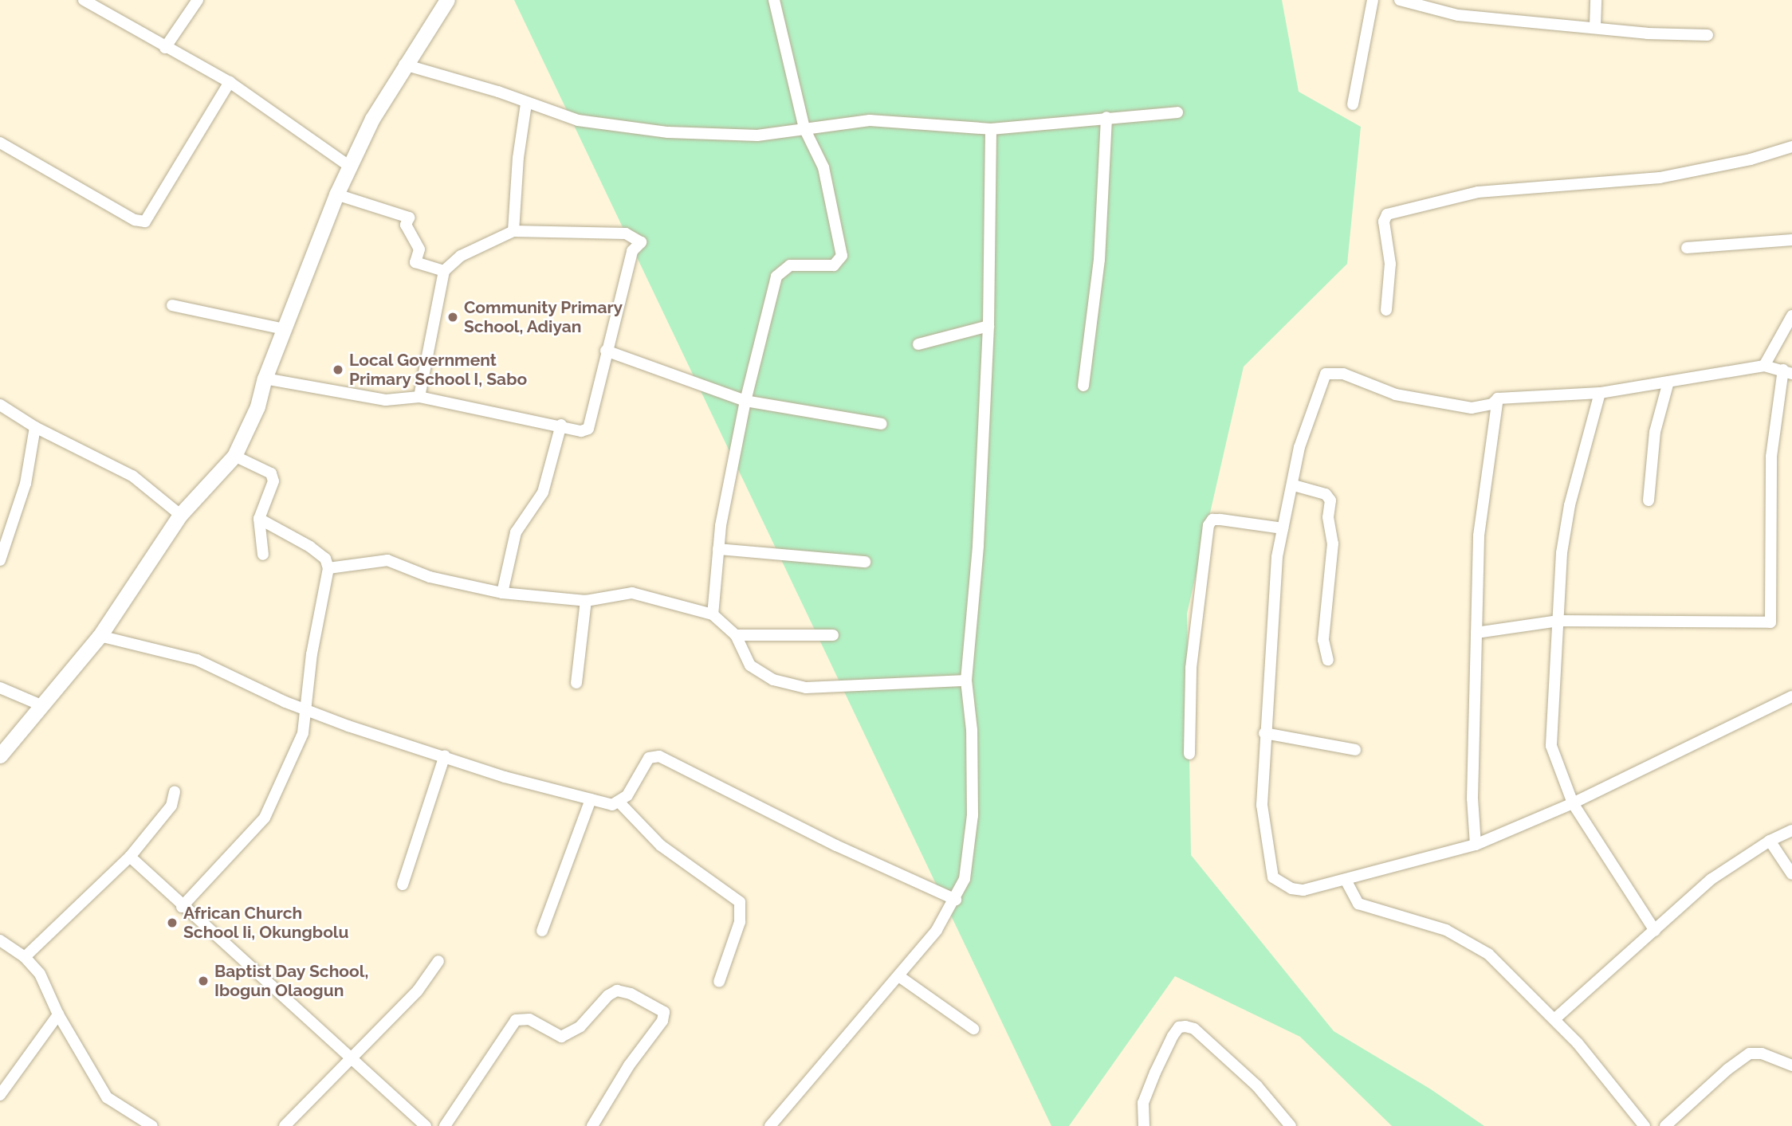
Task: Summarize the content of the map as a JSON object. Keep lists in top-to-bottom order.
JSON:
{
  "places": [
    "Community Primary School, Adiyan",
    "Local Government Primary School I, Sabo",
    "African Church School Ii, Okungbolu",
    "Baptist Day School, Ibogun Olaogun"
  ]
}
